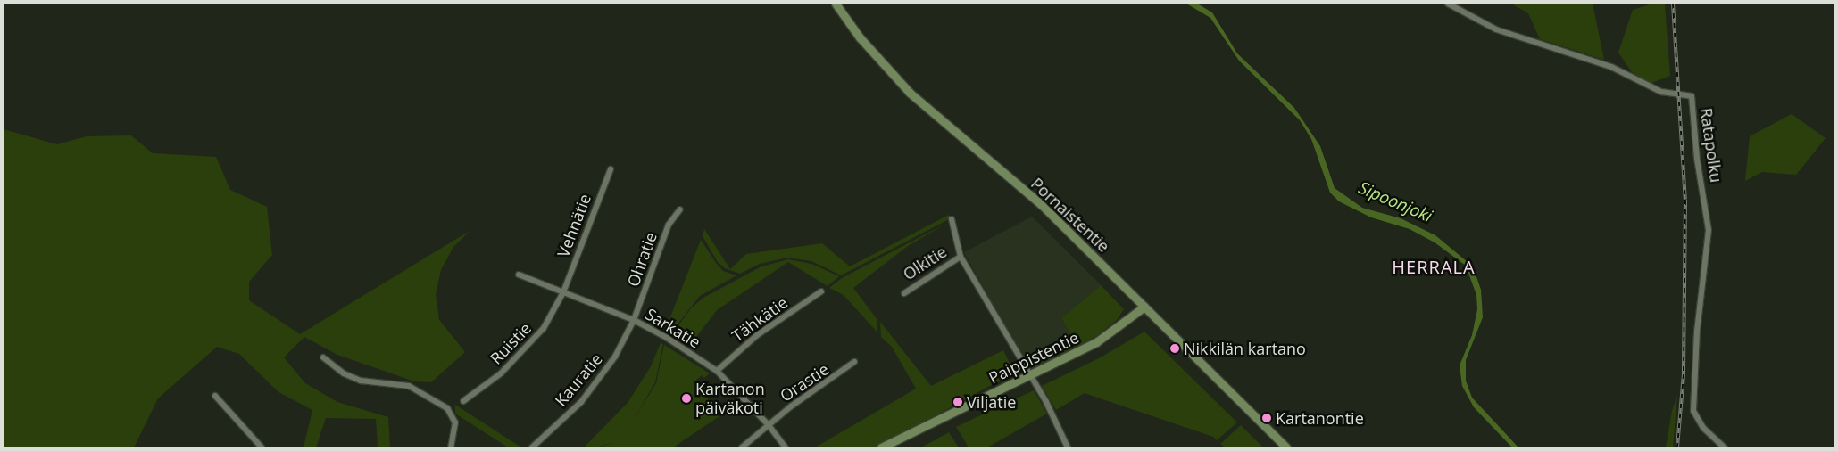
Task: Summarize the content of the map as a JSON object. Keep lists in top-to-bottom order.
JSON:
{
  "streets": {
    "street": [
      "Ratapolku",
      "Pornaistentie",
      "Vehnätie",
      "Ohratie",
      "Olkitie",
      "Tähkätie",
      "Sarkatie",
      "Ruistie",
      "Paippistentie",
      "Kauratie",
      "Orastie"
    ]
  },
  "crossings": [
    ["Pornaistentie", "Paippistentie"],
    ["Vehnätie", "Sarkatie"],
    ["Vehnätie", "Ruistie"],
    ["Ohratie", "Sarkatie"],
    ["Ohratie", "Kauratie"],
    ["Tähkätie", "Sarkatie"],
    ["Sarkatie", "Ruistie"],
    ["Sarkatie", "Kauratie"],
    ["Sarkatie", "Orastie"]
  ],
  "districts": ["HERRALA"],
  "water": ["Sipoonjoki"],
  "places": [
    "Nikkilän kartano",
    "Kartanon päiväkoti",
    "Viljatie",
    "Kartanontie"
  ]
}
